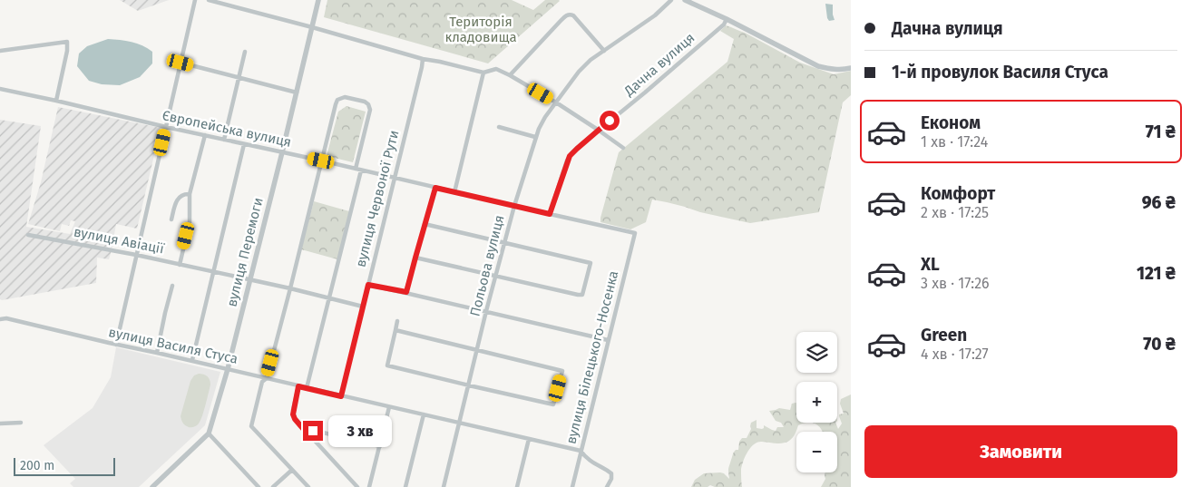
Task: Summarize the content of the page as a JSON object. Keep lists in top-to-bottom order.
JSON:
{
  "streets": {
    "street": [
      "Дачна вулиця",
      "Європейська вулиця",
      "вулиця Червоної Рути",
      "вулиця Авіації",
      "вулиця Перемоги",
      "Польова вулиця",
      "вулиця Василя Стуса",
      "вулиця Білецького-Носенка"
    ]
  },
  "crossings": [
    ["Дачна вулиця", "Європейська вулиця"],
    ["Європейська вулиця", "вулиця Червоної Рути"],
    ["Європейська вулиця", "вулиця Перемоги"],
    ["Європейська вулиця", "Польова вулиця"],
    ["Європейська вулиця", "вулиця Білецького-Носенка"],
    ["вулиця Червоної Рути", "вулиця Авіації"],
    ["вулиця Червоної Рути", "вулиця Василя Стуса"],
    ["вулиця Авіації", "вулиця Перемоги"],
    ["вулиця Перемоги", "вулиця Василя Стуса"],
    ["Польова вулиця", "вулиця Василя Стуса"],
    ["вулиця Василя Стуса", "вулиця Білецького-Носенка"]
  ],
  "parks": ["Територія кладовища"],
  "scale_bar": "200 m",
  "page": {
    "banner": ["Дачна вулиця", "1-й провулок Василя Стуса"],
    "list": [
      {
        "name": "Економ",
        "note": "1 хв · 17:24",
        "value": "71 ₴"
      },
      {
        "name": "Комфорт",
        "note": "2 хв · 17:25",
        "value": "96 ₴"
      },
      {
        "name": "XL",
        "note": "3 хв · 17:26",
        "value": "121 ₴"
      },
      {
        "name": "Green",
        "note": "4 хв · 17:27",
        "value": "70 ₴"
      }
    ],
    "map_buttons": ["+", "−"],
    "bubble": "3 хв",
    "buttons": "Замовити",
    "scale": "200 m"
  }
}
